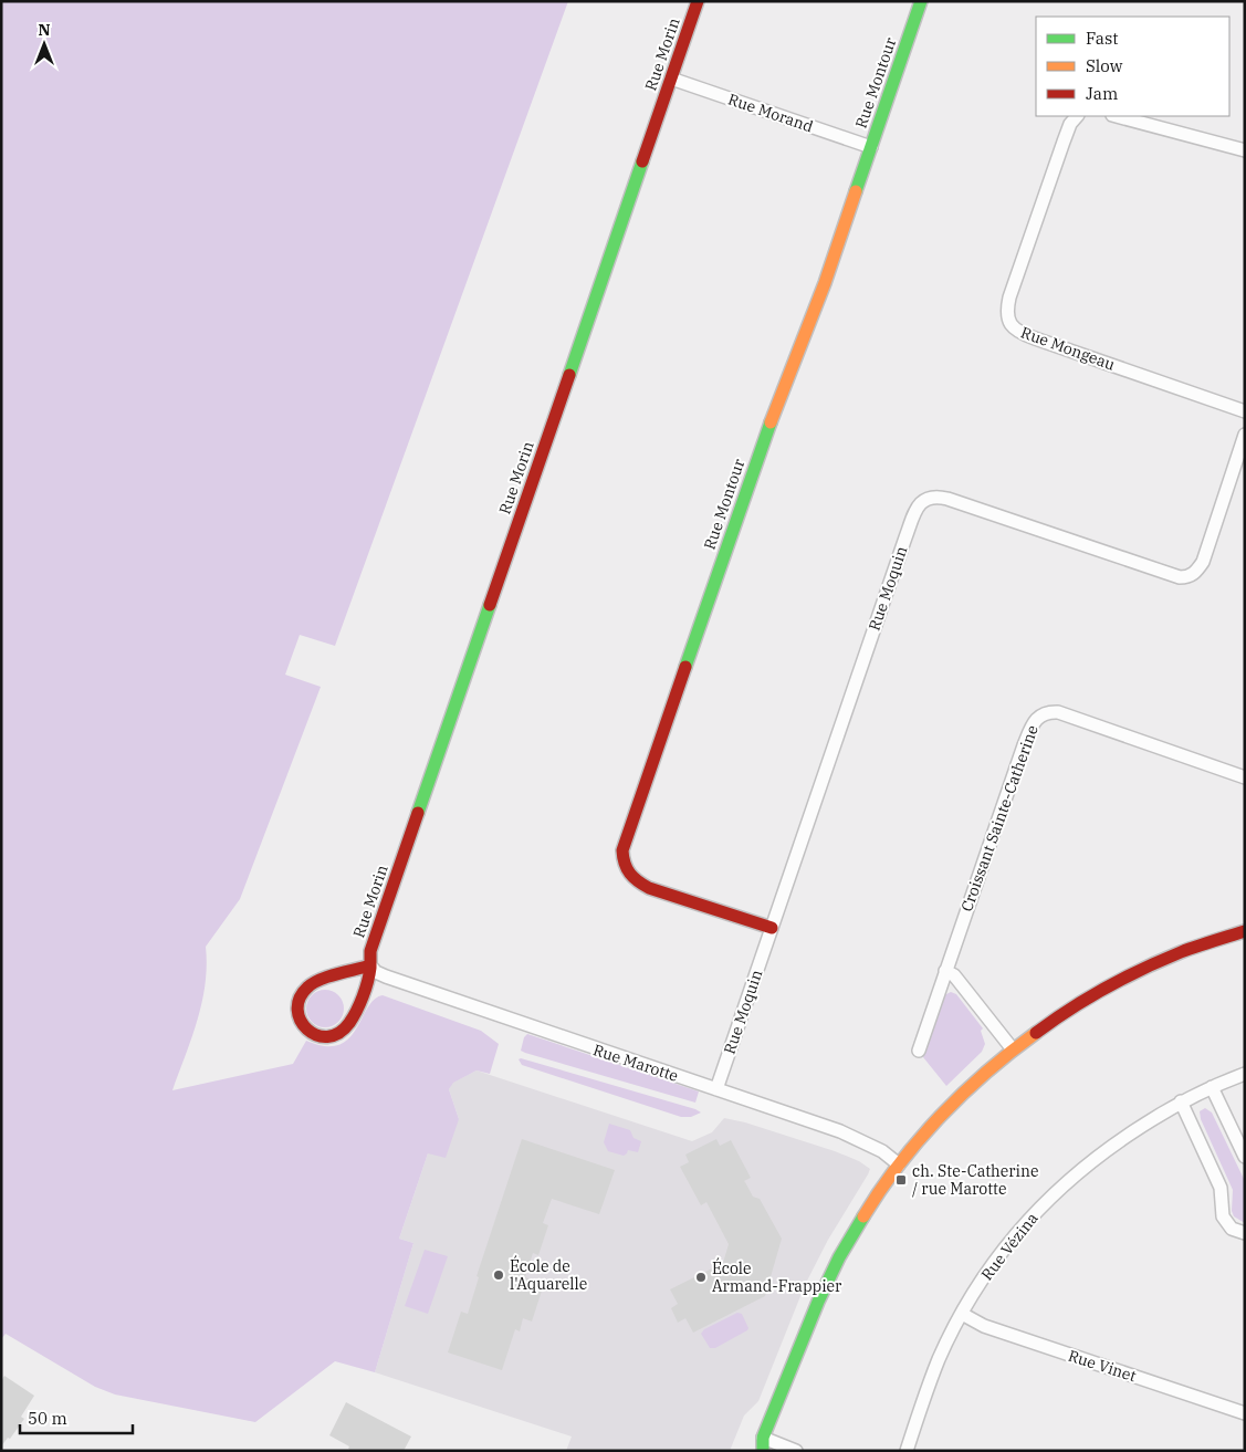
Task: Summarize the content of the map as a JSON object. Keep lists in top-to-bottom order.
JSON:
{
  "streets": {
    "street": [
      "Rue Morin",
      "Rue Montour",
      "Rue Morand",
      "Rue Mongeau",
      "Rue Moquin",
      "Croissant Sainte-Catherine",
      "Rue Marotte",
      "Rue Vézina",
      "Rue Vinet"
    ]
  },
  "crossings": [
    ["Rue Morin", "Rue Morand"],
    ["Rue Morin", "Rue Marotte"],
    ["Rue Montour", "Rue Morand"],
    ["Rue Montour", "Rue Moquin"],
    ["Rue Moquin", "Rue Marotte"],
    ["Rue Vézina", "Rue Vinet"]
  ],
  "places": {
    "transit": ["ch. Ste-Catherine / rue Marotte"],
    "other": ["École de l'Aquarelle", "École Armand-Frappier"]
  },
  "legend": ["Fast", "Slow", "Jam"],
  "scale_bar": "50 m",
  "north": "top"
}
